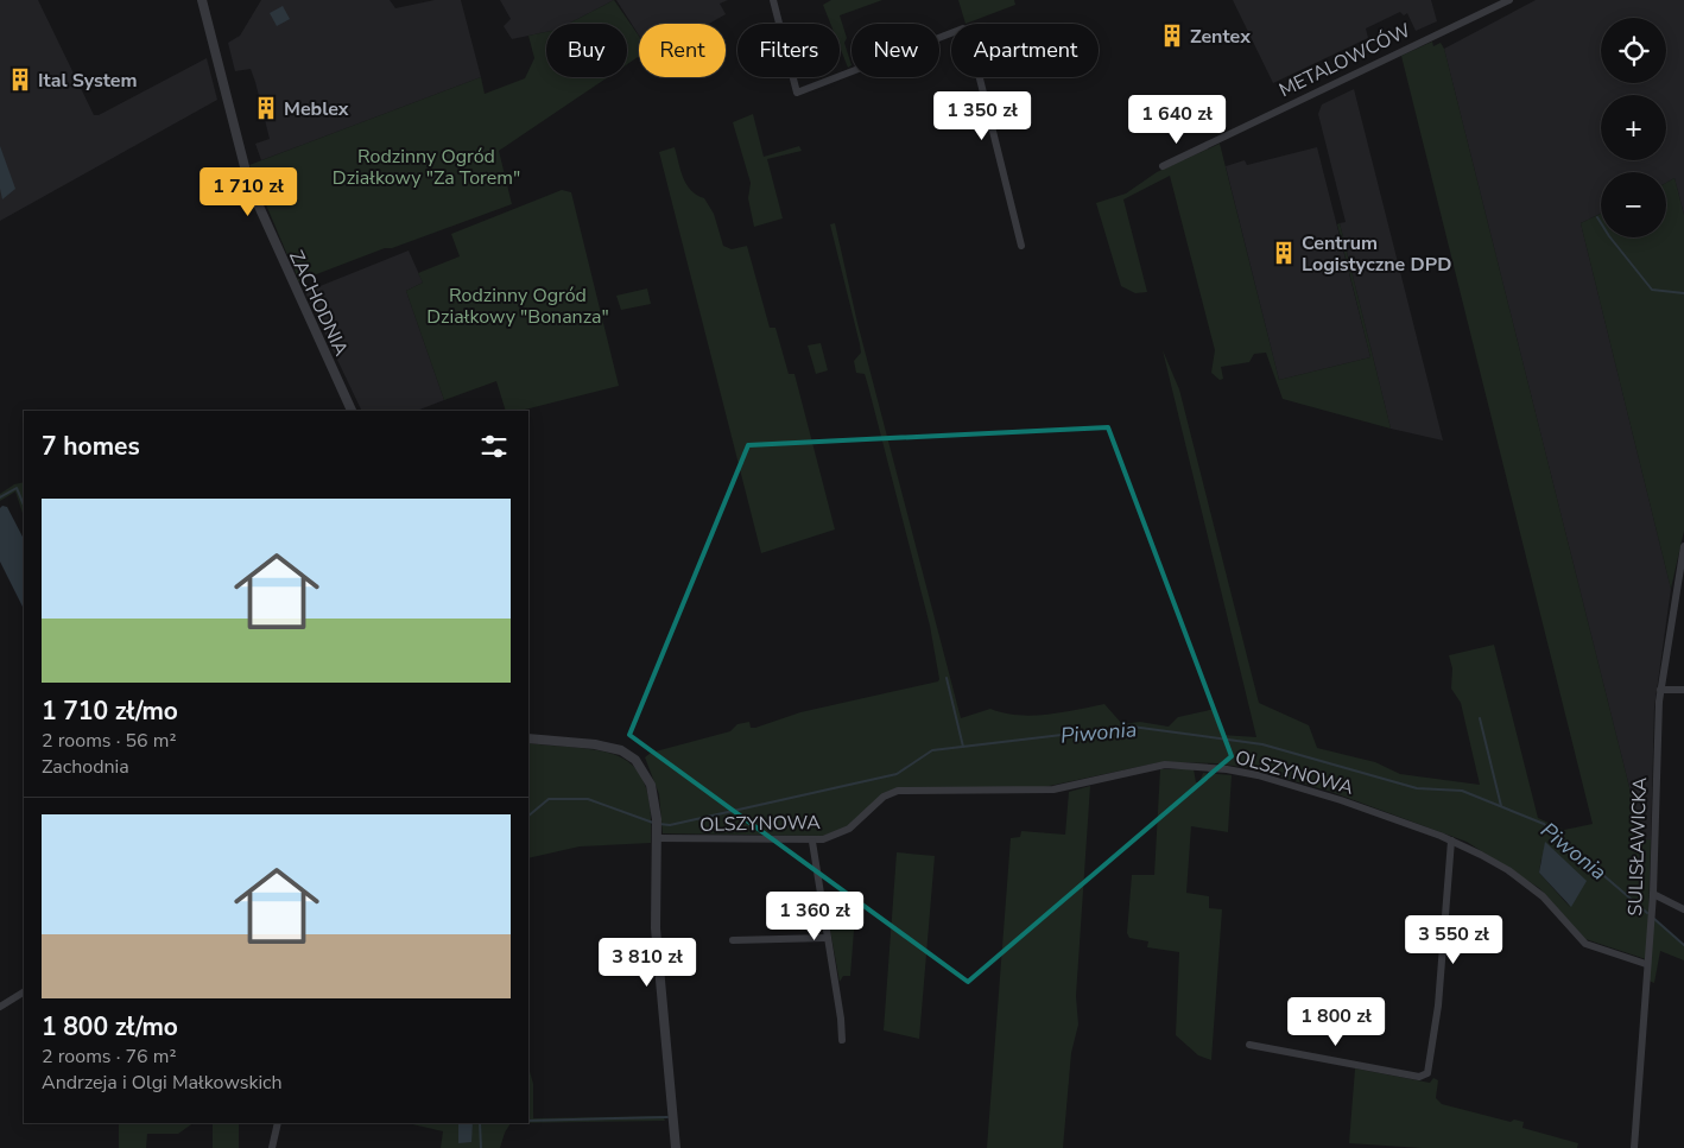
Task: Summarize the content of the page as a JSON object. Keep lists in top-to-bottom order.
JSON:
{
  "streets": {
    "street": [
      "METALOWCÓW",
      "ZACHODNIA",
      "OLSZYNOWA",
      "SULISŁAWICKA"
    ]
  },
  "crossings": [
    ["OLSZYNOWA", "SULISŁAWICKA"]
  ],
  "water": ["Piwonia"],
  "parks": ["Rodzinny Ogród Działkowy \"Za Torem\"", "Rodzinny Ogród Działkowy \"Bonanza\""],
  "places": {
    "building": [
      "Zentex",
      "Ital System",
      "Meblex",
      "Centrum Logistyczne DPD"
    ]
  },
  "page": {
    "map_buttons": ["+", "−"],
    "chip": [
      "Buy",
      "Rent",
      "Filters",
      "New",
      "Apartment"
    ],
    "price": [
      "1 350 zł",
      "1 640 zł",
      "1 710 zł",
      "1 360 zł",
      "3 550 zł",
      "3 810 zł",
      "1 800 zł"
    ],
    "heading": "7 homes",
    "list": [
      {
        "name": "1 710 zł/mo",
        "note": "2 rooms · 56 m² · Zachodnia"
      },
      {
        "name": "1 800 zł/mo",
        "note": "2 rooms · 76 m² · Andrzeja i Olgi Małkowskich"
      }
    ]
  }
}
